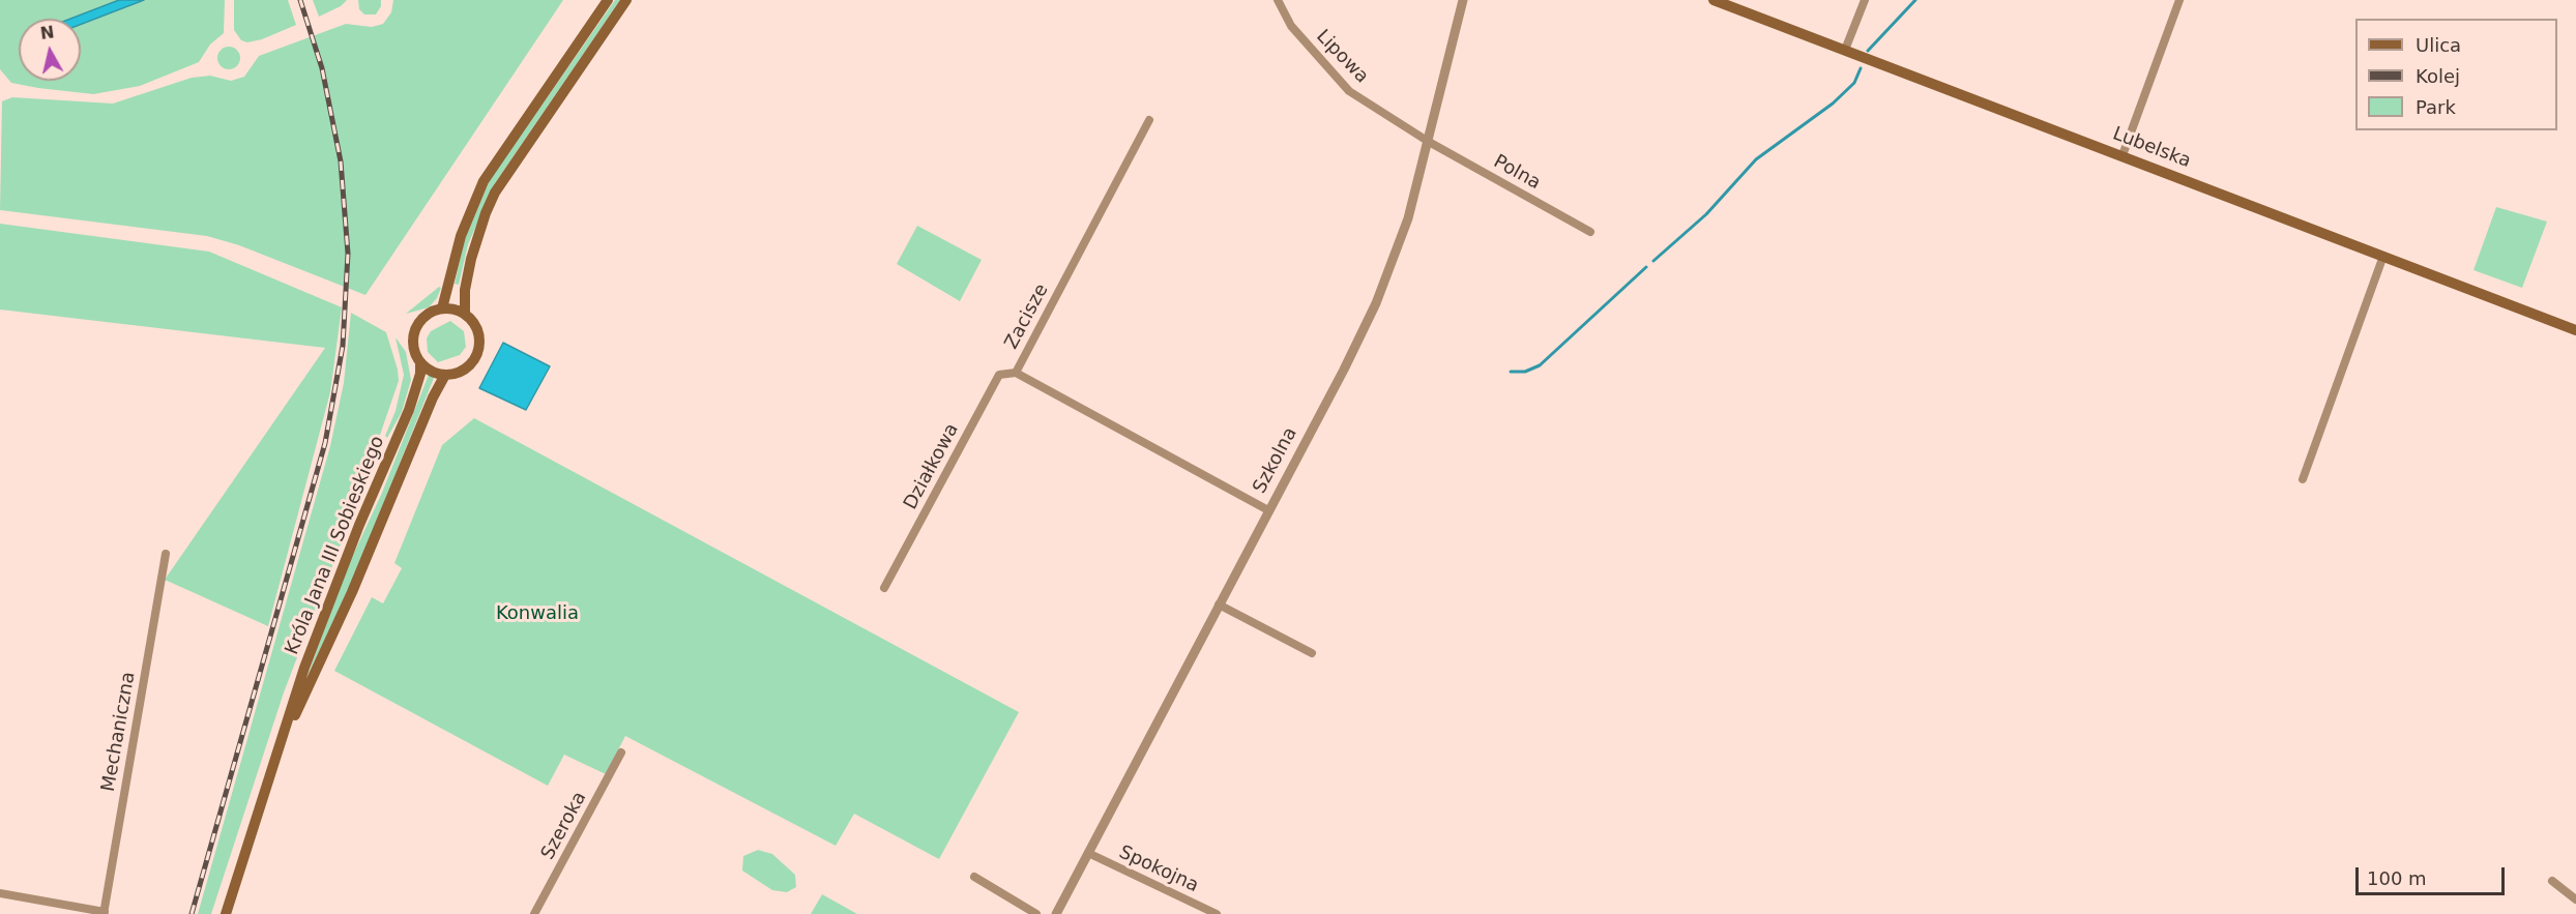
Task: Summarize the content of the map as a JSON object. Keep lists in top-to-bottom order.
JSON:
{
  "streets": {
    "main road": ["Lubelska", "Króla Jana III Sobieskiego"],
    "street": [
      "Lipowa",
      "Polna",
      "Zacisze",
      "Szkolna",
      "Działkowa",
      "Mechaniczna",
      "Szeroka",
      "Spokojna"
    ]
  },
  "crossings": [
    ["Lipowa", "Polna"],
    ["Lipowa", "Szkolna"],
    ["Polna", "Szkolna"],
    ["Zacisze", "Szkolna"],
    ["Zacisze", "Działkowa"],
    ["Szkolna", "Spokojna"]
  ],
  "parks": ["Konwalia"],
  "legend": ["Ulica", "Kolej", "Park"],
  "scale_bar": "100 m",
  "north": "top"
}
